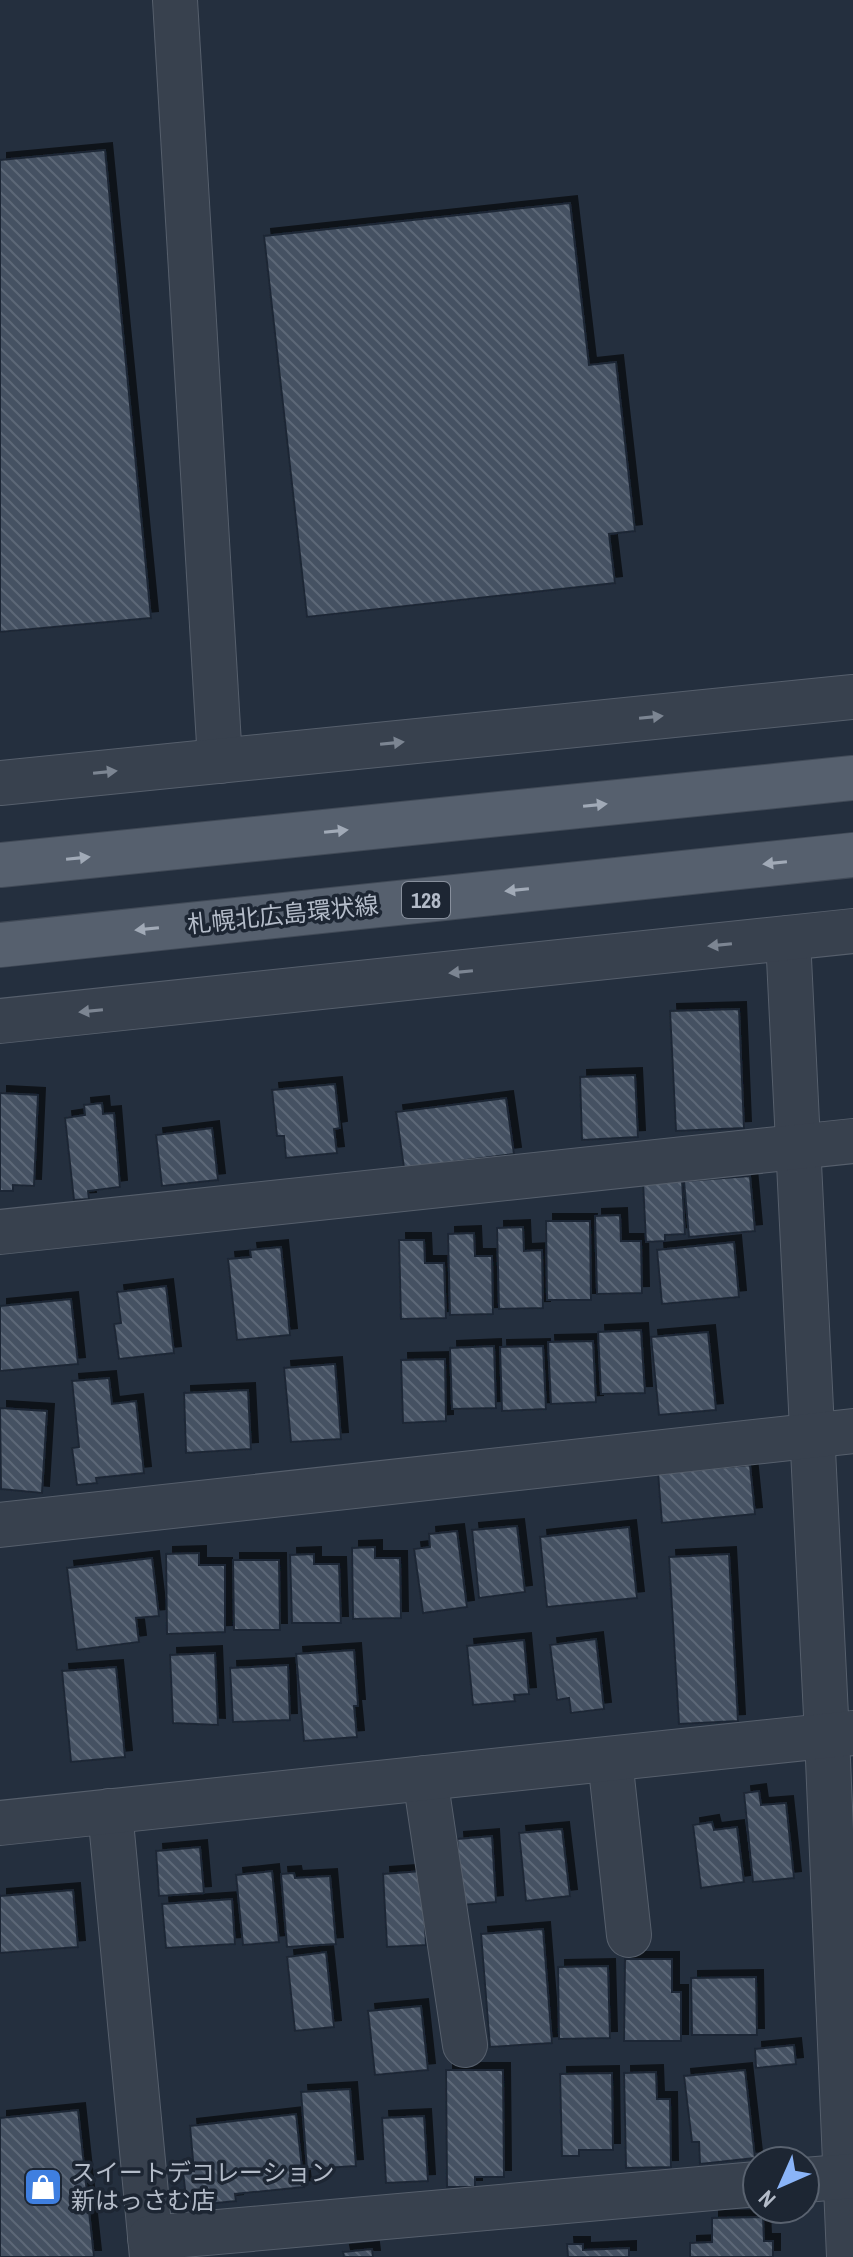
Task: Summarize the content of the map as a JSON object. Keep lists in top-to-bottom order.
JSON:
{
  "streets": {
    "main road": ["128", "札幌北広島環状線"]
  },
  "places": {
    "shop": ["スイートデコレーション 新はっさむ店"]
  },
  "north": "bottom left"
}
